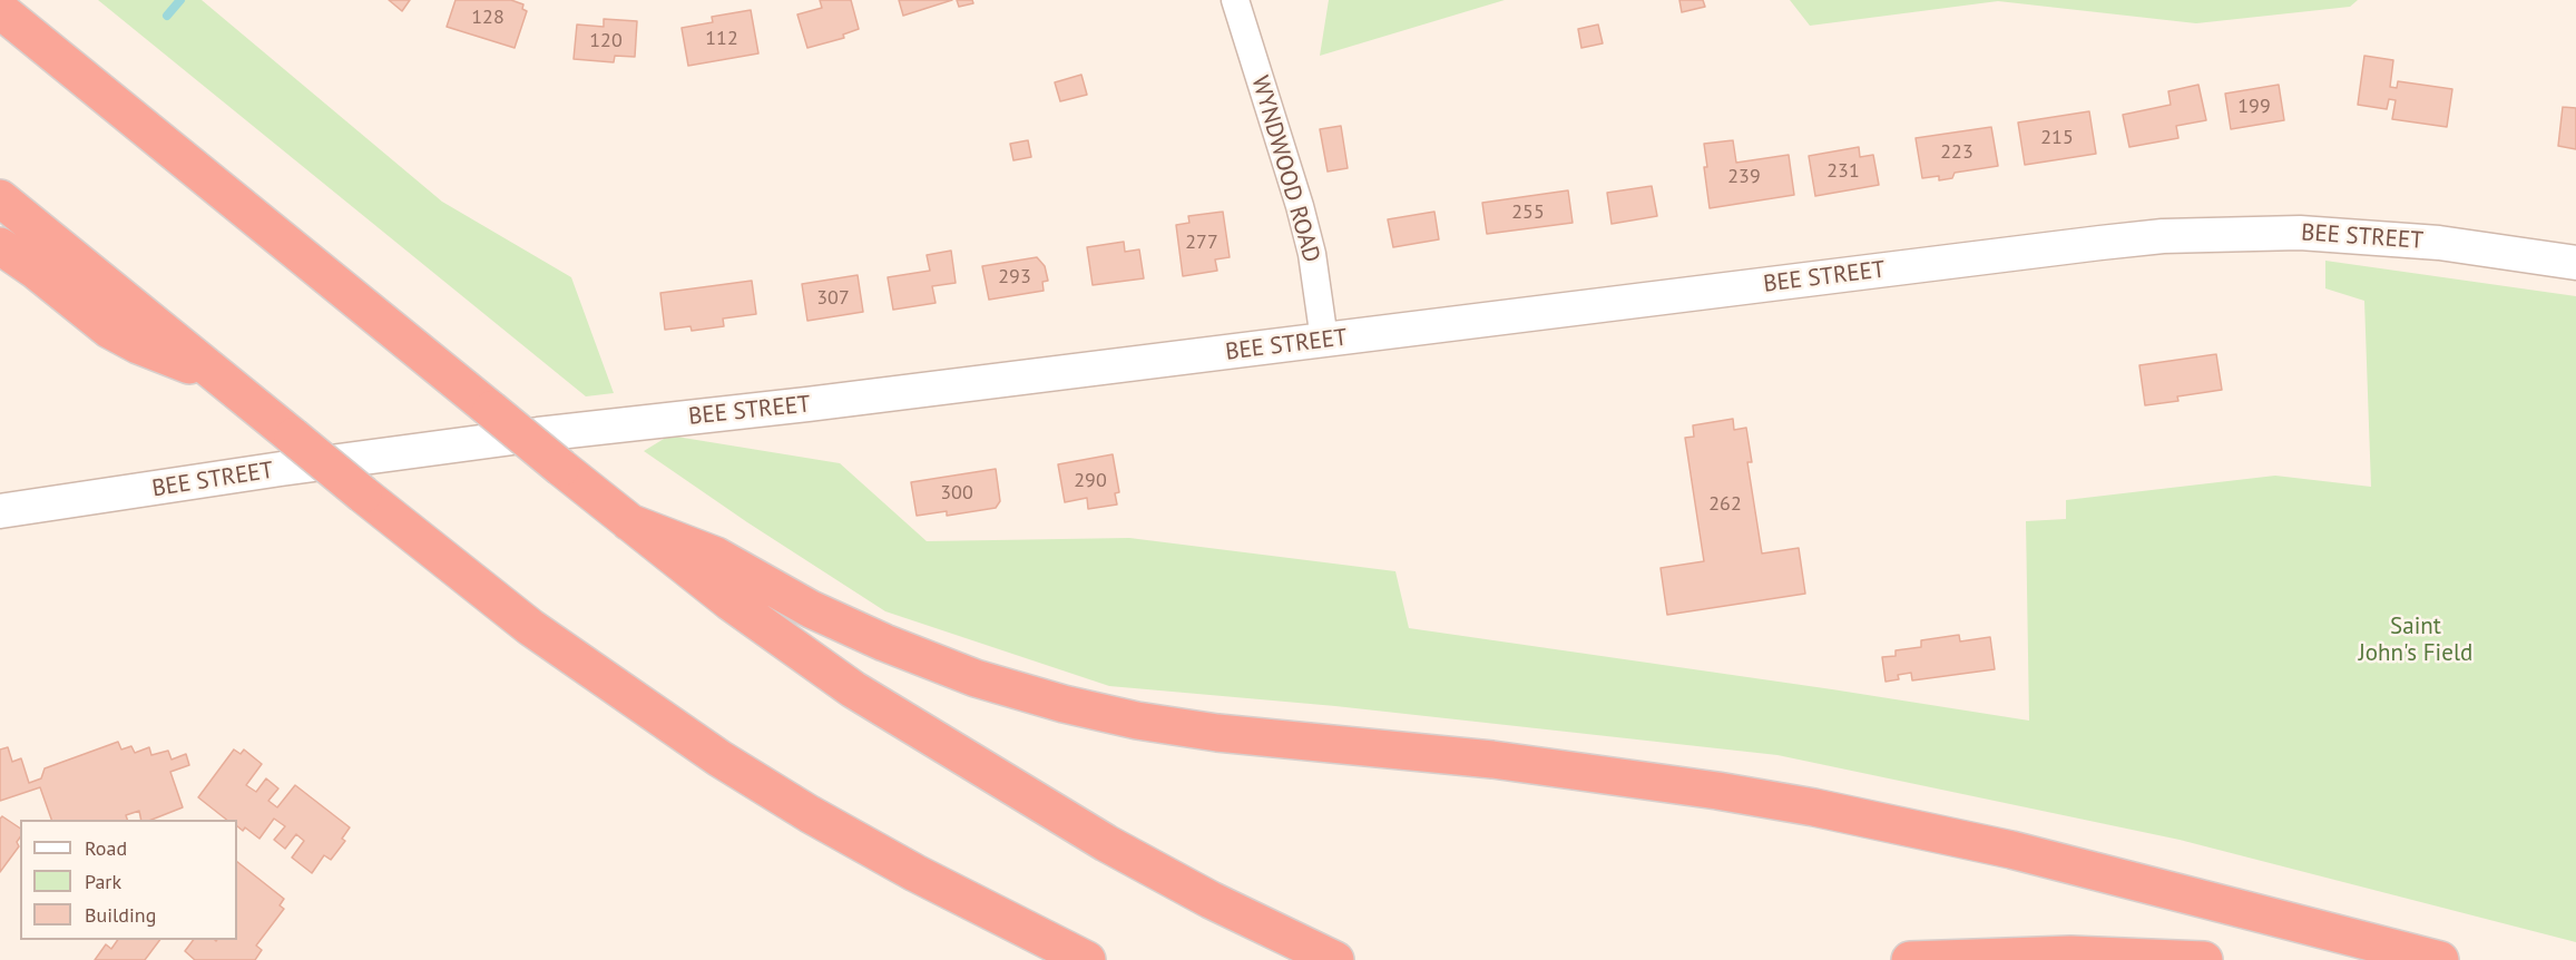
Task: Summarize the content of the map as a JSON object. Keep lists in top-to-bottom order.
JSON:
{
  "streets": {
    "street": ["WYNDWOOD ROAD", "BEE STREET"]
  },
  "crossings": [
    ["WYNDWOOD ROAD", "BEE STREET"]
  ],
  "parks": ["Saint John's Field"],
  "house_numbers": [
    "128",
    "112",
    "120",
    "199",
    "215",
    "223",
    "231",
    "239",
    "255",
    "277",
    "293",
    "307",
    "290",
    "300",
    "262"
  ],
  "legend": ["Road", "Park", "Building"]
}
